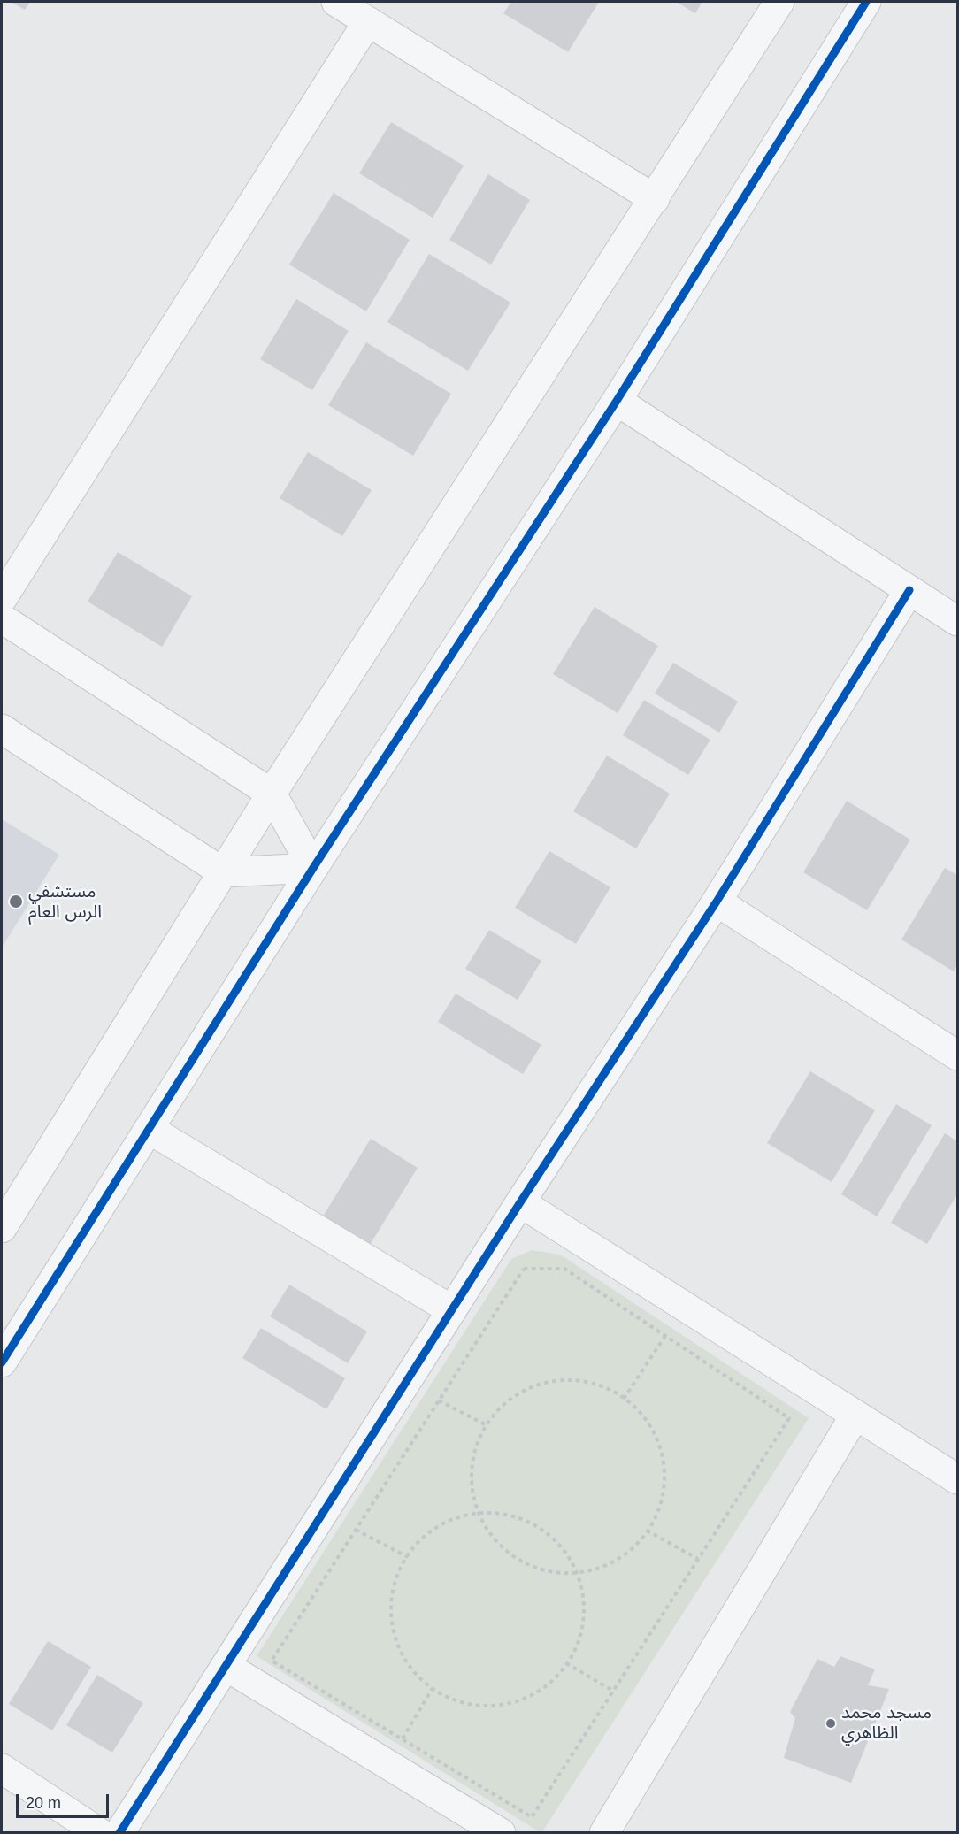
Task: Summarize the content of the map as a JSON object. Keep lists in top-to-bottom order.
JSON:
{
  "places": ["مستشفي الرس العام", "مسجد محمد الظاهري"],
  "scale_bar": "20 m"
}
